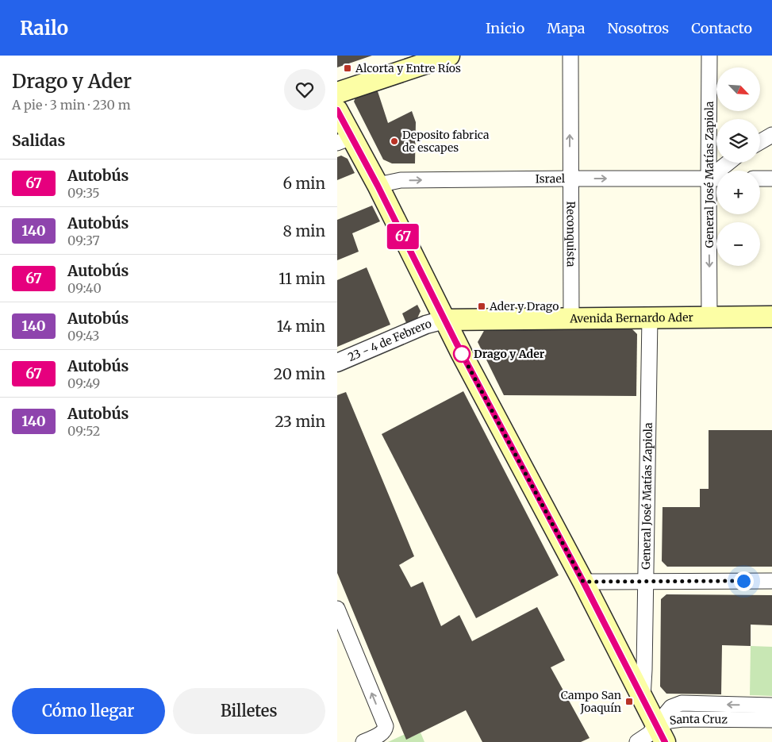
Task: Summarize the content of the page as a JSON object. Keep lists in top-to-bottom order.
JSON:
{
  "streets": {
    "main road": ["Avenida Bernardo Ader"],
    "street": [
      "General José Matías Zapiola",
      "Israel",
      "Reconquista",
      "23 - 4 de Febrero",
      "Santa Cruz"
    ]
  },
  "crossings": [
    ["General José Matías Zapiola", "Israel"],
    ["General José Matías Zapiola", "Avenida Bernardo Ader"],
    ["Israel", "Reconquista"],
    ["Reconquista", "Avenida Bernardo Ader"],
    ["Avenida Bernardo Ader", "23 - 4 de Febrero"]
  ],
  "one_way": ["Israel", "Reconquista"],
  "places": {
    "transit": ["Alcorta y Entre Ríos", "Ader y Drago", "Campo San Joaquín"],
    "other": ["Deposito fabrica de escapes", "Drago y Ader"]
  },
  "lines": ["bus line 67"],
  "north": "bottom right",
  "page": {
    "header": "Railo",
    "nav": [
      "Inicio",
      "Mapa",
      "Nosotros",
      "Contacto"
    ],
    "heading": [
      ["Drago y Ader", "A pie · 3 min · 230 m"],
      "Salidas"
    ],
    "on_map": "67",
    "map_buttons": ["+", "−"],
    "list": [
      {
        "mark": "67",
        "name": "Autobús",
        "note": "09:35",
        "value": "6 min"
      },
      {
        "mark": "140",
        "name": "Autobús",
        "note": "09:37",
        "value": "8 min"
      },
      {
        "mark": "67",
        "name": "Autobús",
        "note": "09:40",
        "value": "11 min"
      },
      {
        "mark": "140",
        "name": "Autobús",
        "note": "09:43",
        "value": "14 min"
      },
      {
        "mark": "67",
        "name": "Autobús",
        "note": "09:49",
        "value": "20 min"
      },
      {
        "mark": "140",
        "name": "Autobús",
        "note": "09:52",
        "value": "23 min"
      }
    ],
    "buttons": ["Cómo llegar", "Billetes"]
  }
}
